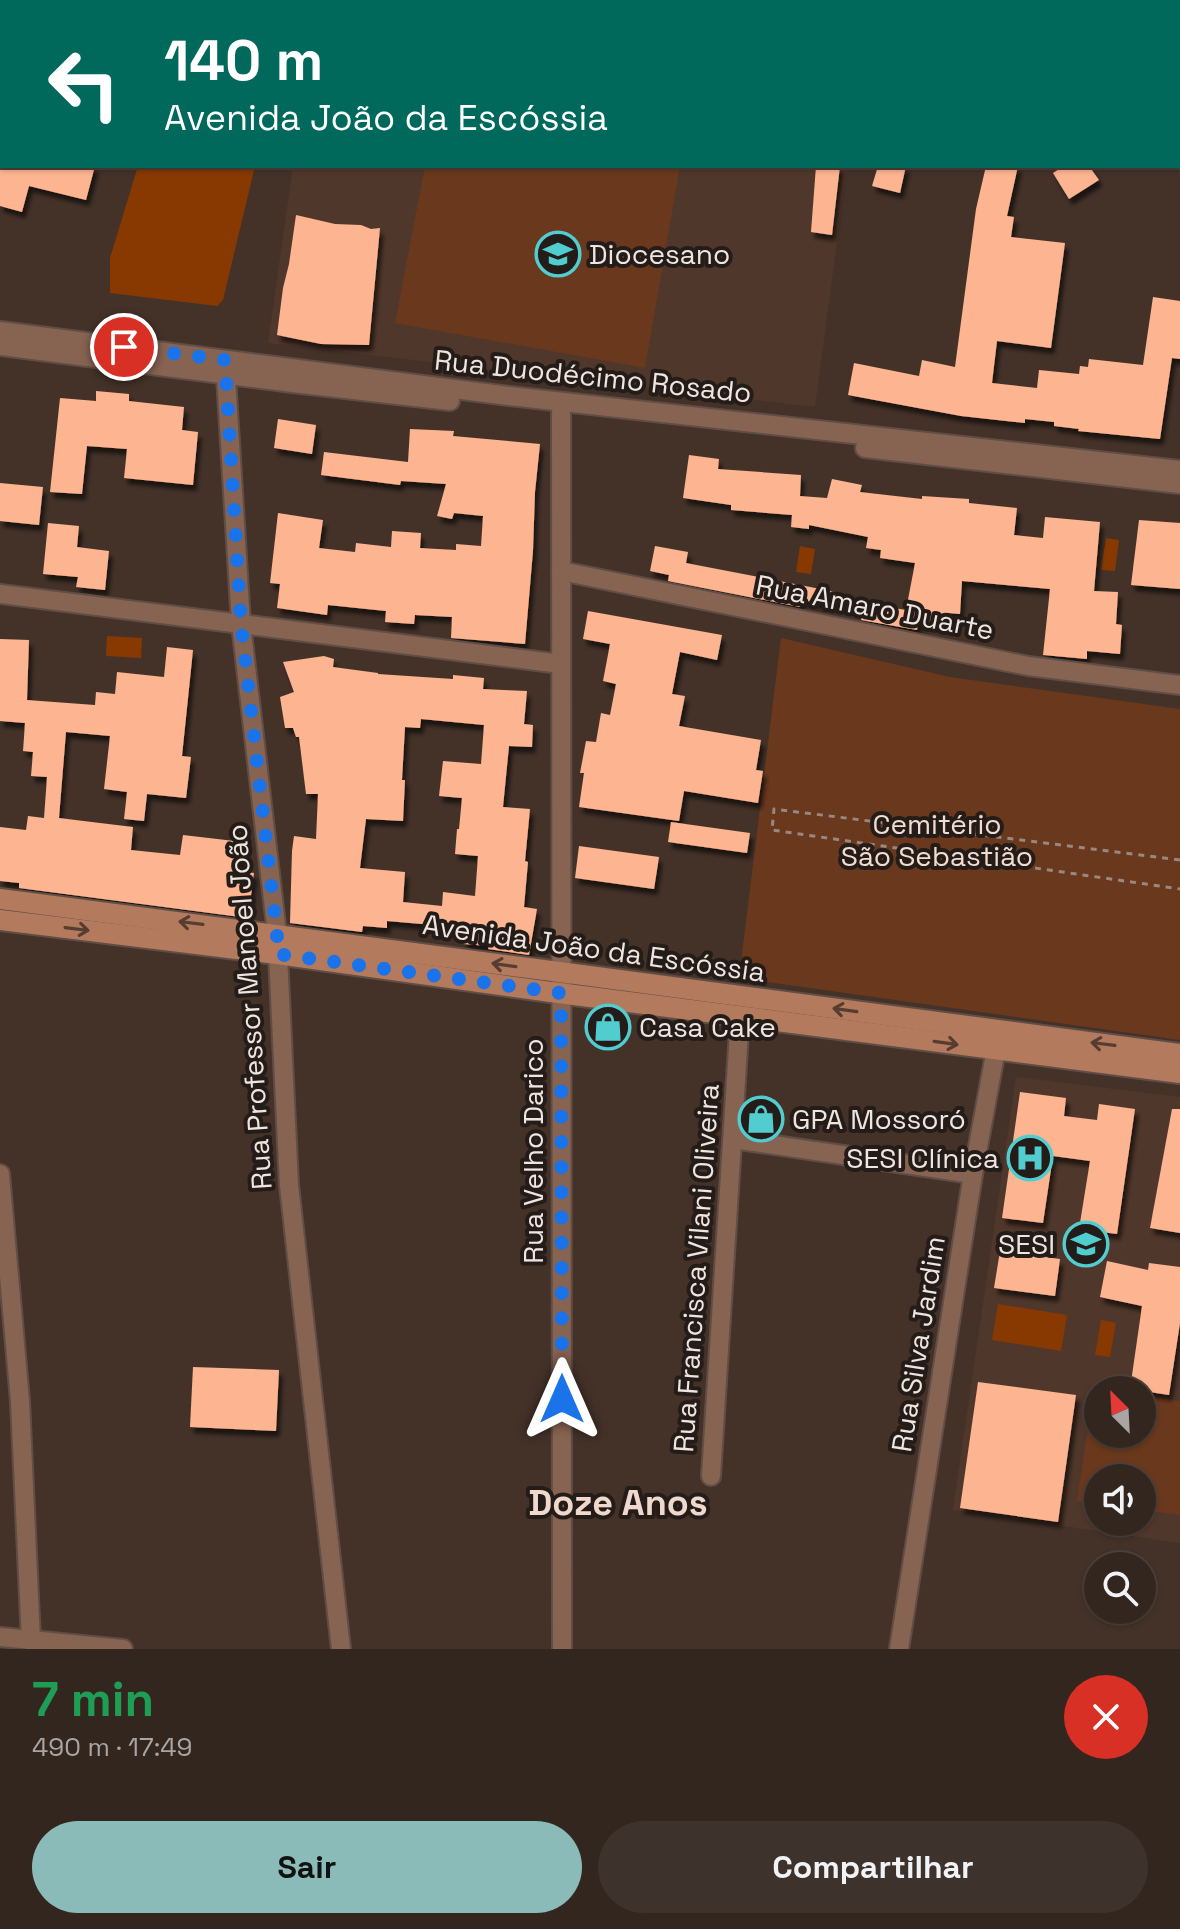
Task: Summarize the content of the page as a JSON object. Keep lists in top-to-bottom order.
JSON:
{
  "streets": {
    "main road": ["Avenida João da Escóssia"],
    "street": [
      "Rua Duodécimo Rosado",
      "Rua Amaro Duarte",
      "Rua Professor Manoel João",
      "Rua Velho Darico",
      "Rua Francisca Vilani Oliveira",
      "Rua Silva Jardim"
    ]
  },
  "crossings": [
    ["Rua Duodécimo Rosado", "Rua Professor Manoel João"],
    ["Rua Duodécimo Rosado", "Rua Velho Darico"],
    ["Rua Amaro Duarte", "Rua Velho Darico"],
    ["Avenida João da Escóssia", "Rua Professor Manoel João"],
    ["Avenida João da Escóssia", "Rua Velho Darico"],
    ["Avenida João da Escóssia", "Rua Francisca Vilani Oliveira"],
    ["Avenida João da Escóssia", "Rua Silva Jardim"]
  ],
  "districts": ["Doze Anos"],
  "parks": ["Cemitério São Sebastião"],
  "places": {
    "school or university": ["Diocesano", "SESI"],
    "shop": ["Casa Cake", "GPA Mossoró"],
    "hospital": ["SESI Clínica"]
  },
  "north": "top left",
  "page": {
    "turn": ["140 m", "Avenida João da Escóssia"],
    "heading": ["7 min", "490 m · 17:49"],
    "buttons": ["Sair", "Compartilhar"]
  }
}
